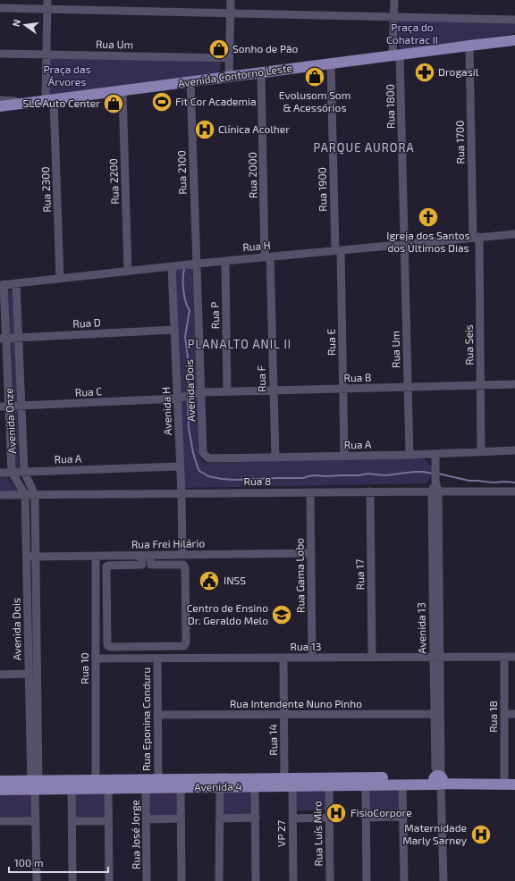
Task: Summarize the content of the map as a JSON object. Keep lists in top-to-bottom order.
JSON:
{
  "streets": {
    "main road": ["Avenida Contorno Leste", "Avenida 4"],
    "street": [
      "Rua Um",
      "Rua 1800",
      "Rua 1700",
      "Rua 2100",
      "Rua 2000",
      "Rua 2200",
      "Rua 2300",
      "Rua 1900",
      "Rua H",
      "Rua P",
      "Rua D",
      "Rua E",
      "Rua Seis",
      "Rua B",
      "Rua F",
      "Avenida Dois",
      "Rua C",
      "Avenida H",
      "Avenida Onze",
      "Rua A",
      "Rua 8",
      "Rua Frei Hilário",
      "Rua 17",
      "Rua Gama Lobo",
      "Avenida 13",
      "Rua 13",
      "Rua 10",
      "Rua Intendente Nuno Pinho",
      "Rua 18",
      "Rua Eponina Conduru",
      "Rua 14",
      "VP 27",
      "Rua Luís Miro",
      "Rua José Jorge"
    ]
  },
  "crossings": [
    ["Rua Um", "Rua 1800"],
    ["Rua Um", "Rua 2300"],
    ["Rua Um", "Rua H"],
    ["Rua Um", "Rua B"],
    ["Rua Um", "Rua A"],
    ["Avenida Contorno Leste", "Rua 1800"],
    ["Avenida Contorno Leste", "Rua 1700"],
    ["Avenida Contorno Leste", "Rua 2100"],
    ["Avenida Contorno Leste", "Rua 2000"],
    ["Avenida Contorno Leste", "Rua 2200"],
    ["Avenida Contorno Leste", "Rua 2300"],
    ["Avenida Contorno Leste", "Rua 1900"],
    ["Rua 1800", "Rua H"],
    ["Rua 1700", "Rua H"],
    ["Rua 1700", "Rua Seis"],
    ["Rua 2100", "Rua H"],
    ["Rua 2100", "Avenida Dois"],
    ["Rua 2000", "Rua H"],
    ["Rua 2000", "Rua F"],
    ["Rua 2200", "Rua H"],
    ["Rua 2300", "Rua H"],
    ["Rua 1900", "Rua H"],
    ["Rua 1900", "Rua E"],
    ["Rua H", "Rua P"],
    ["Rua H", "Rua E"],
    ["Rua H", "Rua Seis"],
    ["Rua H", "Rua F"],
    ["Rua H", "Avenida Dois"],
    ["Rua H", "Avenida H"],
    ["Rua H", "Avenida Onze"],
    ["Rua P", "Rua B"],
    ["Rua D", "Avenida H"],
    ["Rua D", "Avenida Onze"],
    ["Rua E", "Rua B"],
    ["Rua E", "Rua A"],
    ["Rua Seis", "Rua B"],
    ["Rua Seis", "Rua A"],
    ["Rua B", "Rua F"],
    ["Rua B", "Avenida Dois"],
    ["Rua B", "Rua C"],
    ["Rua F", "Rua A"],
    ["Avenida Dois", "Rua C"],
    ["Avenida Dois", "Avenida Onze"],
    ["Avenida Dois", "Rua A"],
    ["Avenida Dois", "Rua 8"],
    ["Avenida Dois", "Rua Frei Hilário"],
    ["Avenida Dois", "Avenida 4"],
    ["Rua C", "Avenida H"],
    ["Rua C", "Avenida Onze"],
    ["Avenida H", "Rua A"],
    ["Avenida H", "Rua 8"],
    ["Avenida H", "Rua Frei Hilário"],
    ["Avenida Onze", "Rua A"],
    ["Rua A", "Avenida 13"],
    ["Rua 8", "Rua 17"],
    ["Rua 8", "Rua Gama Lobo"],
    ["Rua 8", "Avenida 13"],
    ["Rua Frei Hilário", "Rua Gama Lobo"],
    ["Rua Frei Hilário", "Rua 10"],
    ["Rua 17", "Rua 13"],
    ["Rua Gama Lobo", "Rua 13"],
    ["Avenida 13", "Rua 13"],
    ["Avenida 13", "Rua Intendente Nuno Pinho"],
    ["Avenida 13", "Avenida 4"],
    ["Rua 13", "Rua 10"],
    ["Rua 13", "Rua 18"],
    ["Rua 13", "Rua Eponina Conduru"],
    ["Rua 13", "Rua 14"],
    ["Rua 10", "Avenida 4"],
    ["Rua Intendente Nuno Pinho", "Rua Eponina Conduru"],
    ["Rua Intendente Nuno Pinho", "Rua 14"],
    ["Rua 18", "Avenida 4"],
    ["Rua Eponina Conduru", "Avenida 4"],
    ["Rua 14", "Avenida 4"],
    ["Rua 14", "VP 27"],
    ["Avenida 4", "VP 27"],
    ["Avenida 4", "Rua Luís Miro"],
    ["Avenida 4", "Rua José Jorge"]
  ],
  "districts": ["PARQUE AURORA", "PLANALTO ANIL II"],
  "parks": ["Praça do Cohatrac II", "Praça das Árvores"],
  "places": {
    "shop": ["Sonho de Pão", "Evolusom Som & Acessórios", "SLC Auto Center"],
    "pharmacy": ["Drogasil"],
    "sports": ["Fit Cor Academia"],
    "hospital": ["Clínica Acolher", "FisioCorpore", "Maternidade Marly Sarney"],
    "church": ["Igreja dos Santos dos Últimos Dias"],
    "public building": ["INSS"],
    "school or university": ["Centro de Ensino Dr. Geraldo Melo"]
  },
  "scale_bar": "100 m",
  "north": "left"
}
